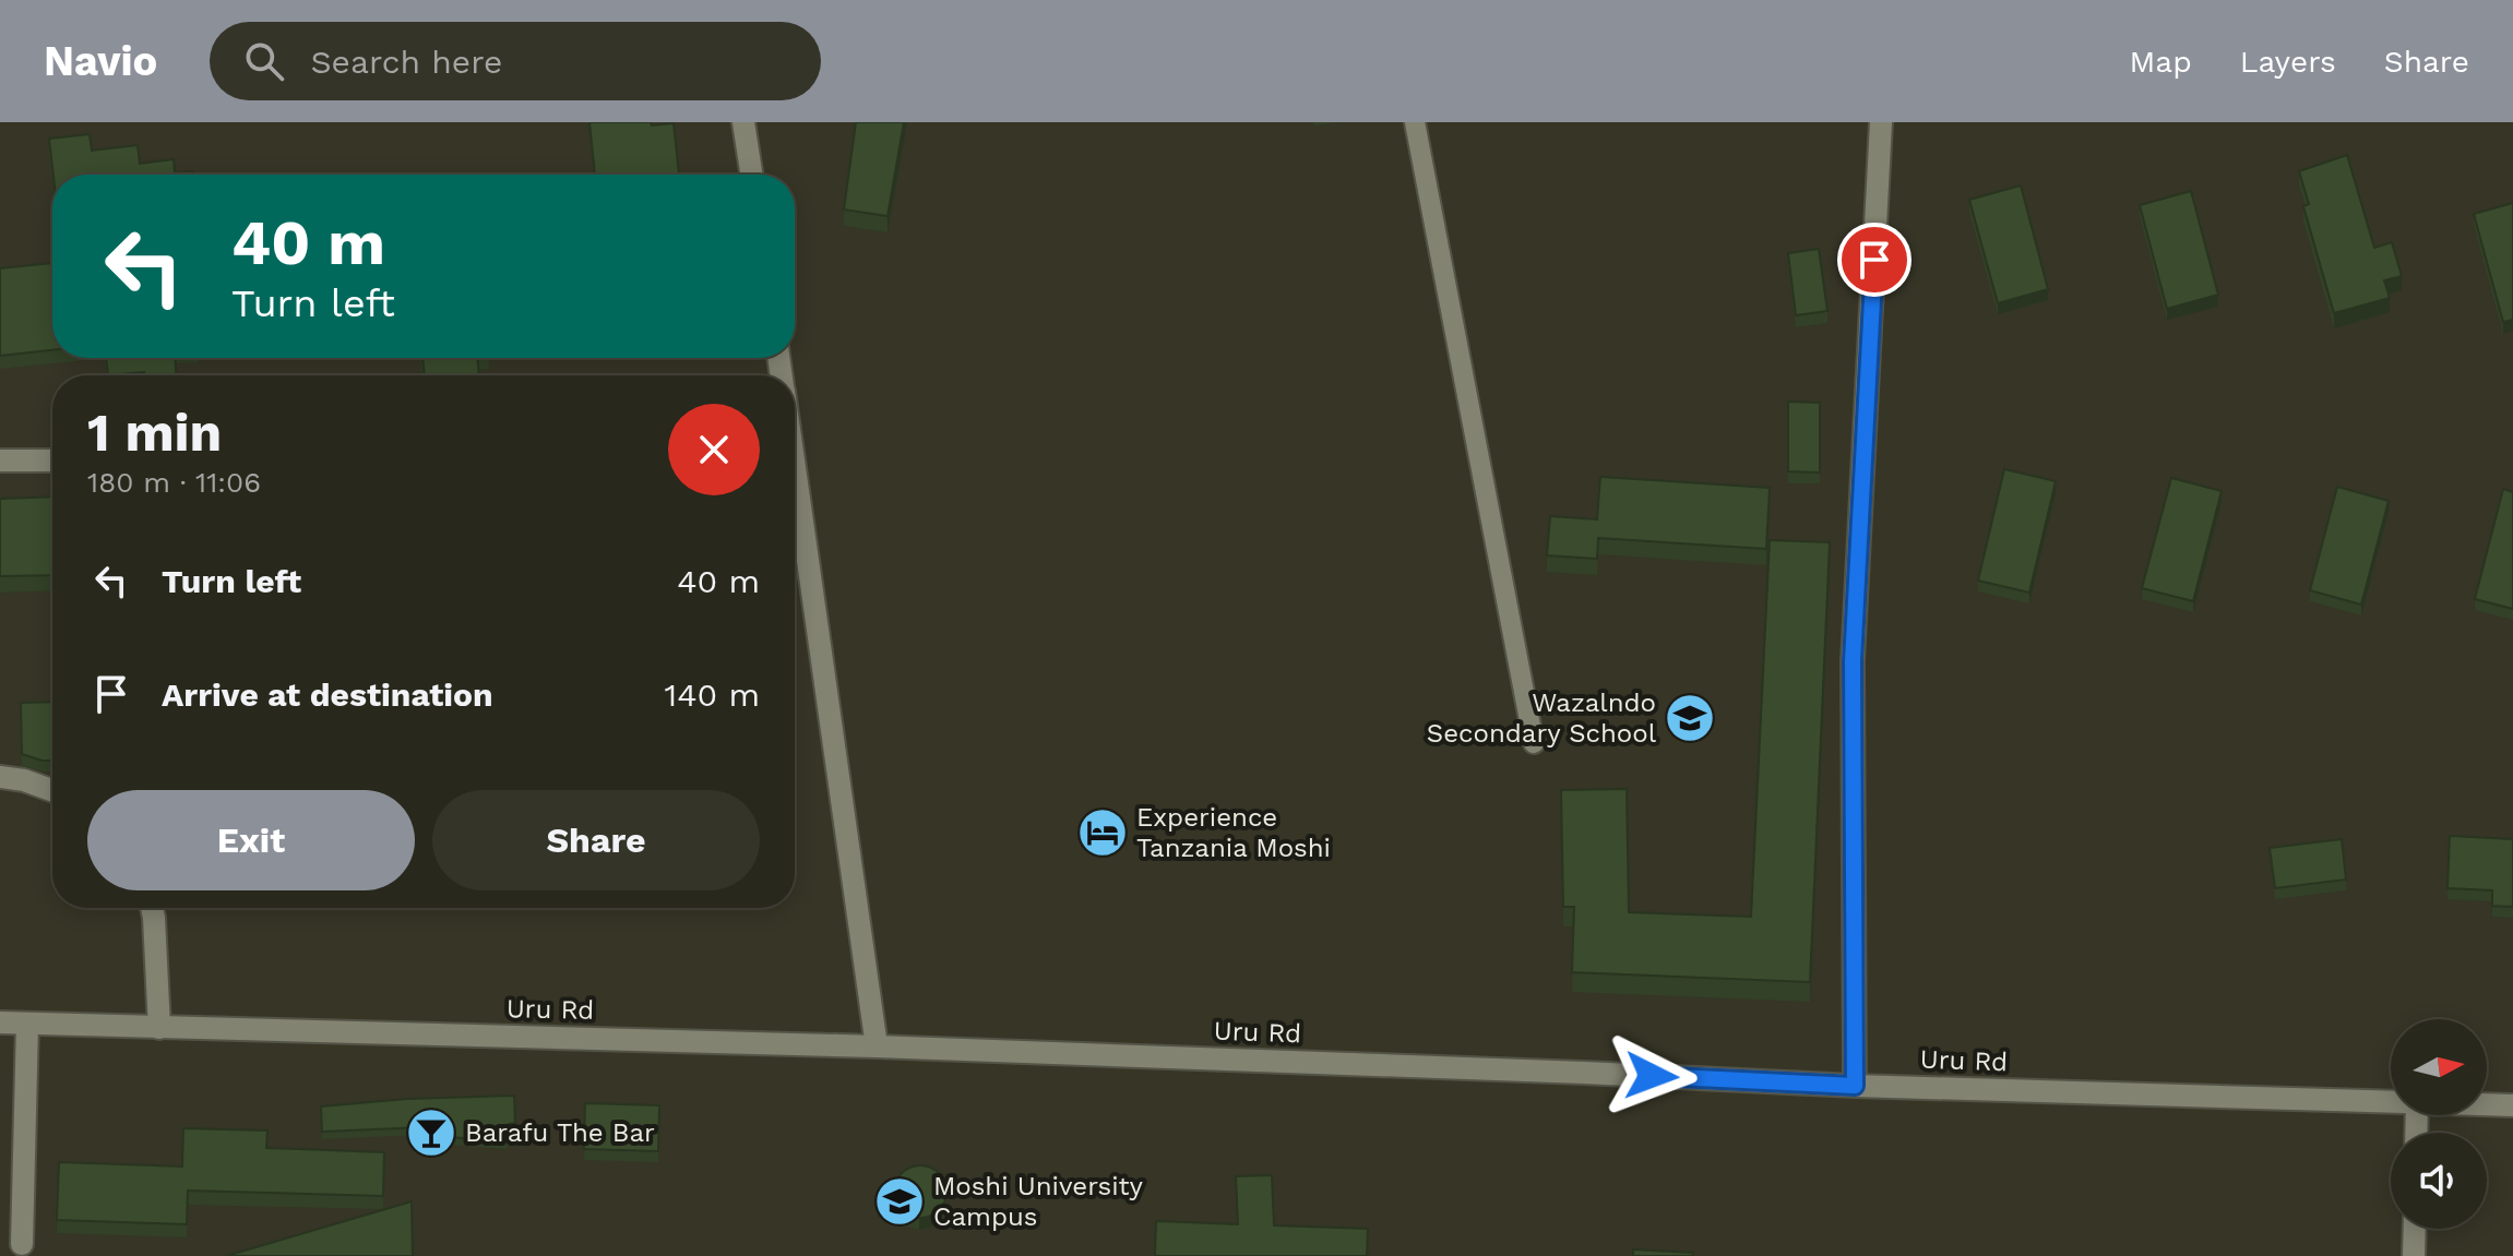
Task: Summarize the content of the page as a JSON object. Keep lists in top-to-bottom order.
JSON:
{
  "streets": {
    "street": ["Uru Rd"]
  },
  "places": {
    "school or university": ["Wazalndo Secondary School", "Moshi University Campus"],
    "hotel": ["Experience Tanzania Moshi"],
    "bar": ["Barafu The Bar"]
  },
  "north": "right",
  "page": {
    "header": "Navio",
    "search": "Search here",
    "nav": ["Map", "Layers", "Share"],
    "turn": ["40 m", "Turn left"],
    "heading": ["1 min", "180 m · 11:06"],
    "list": [
      {
        "name": "Turn left",
        "value": "40 m"
      },
      {
        "name": "Arrive at destination",
        "value": "140 m"
      }
    ],
    "buttons": ["Exit", "Share"]
  }
}
